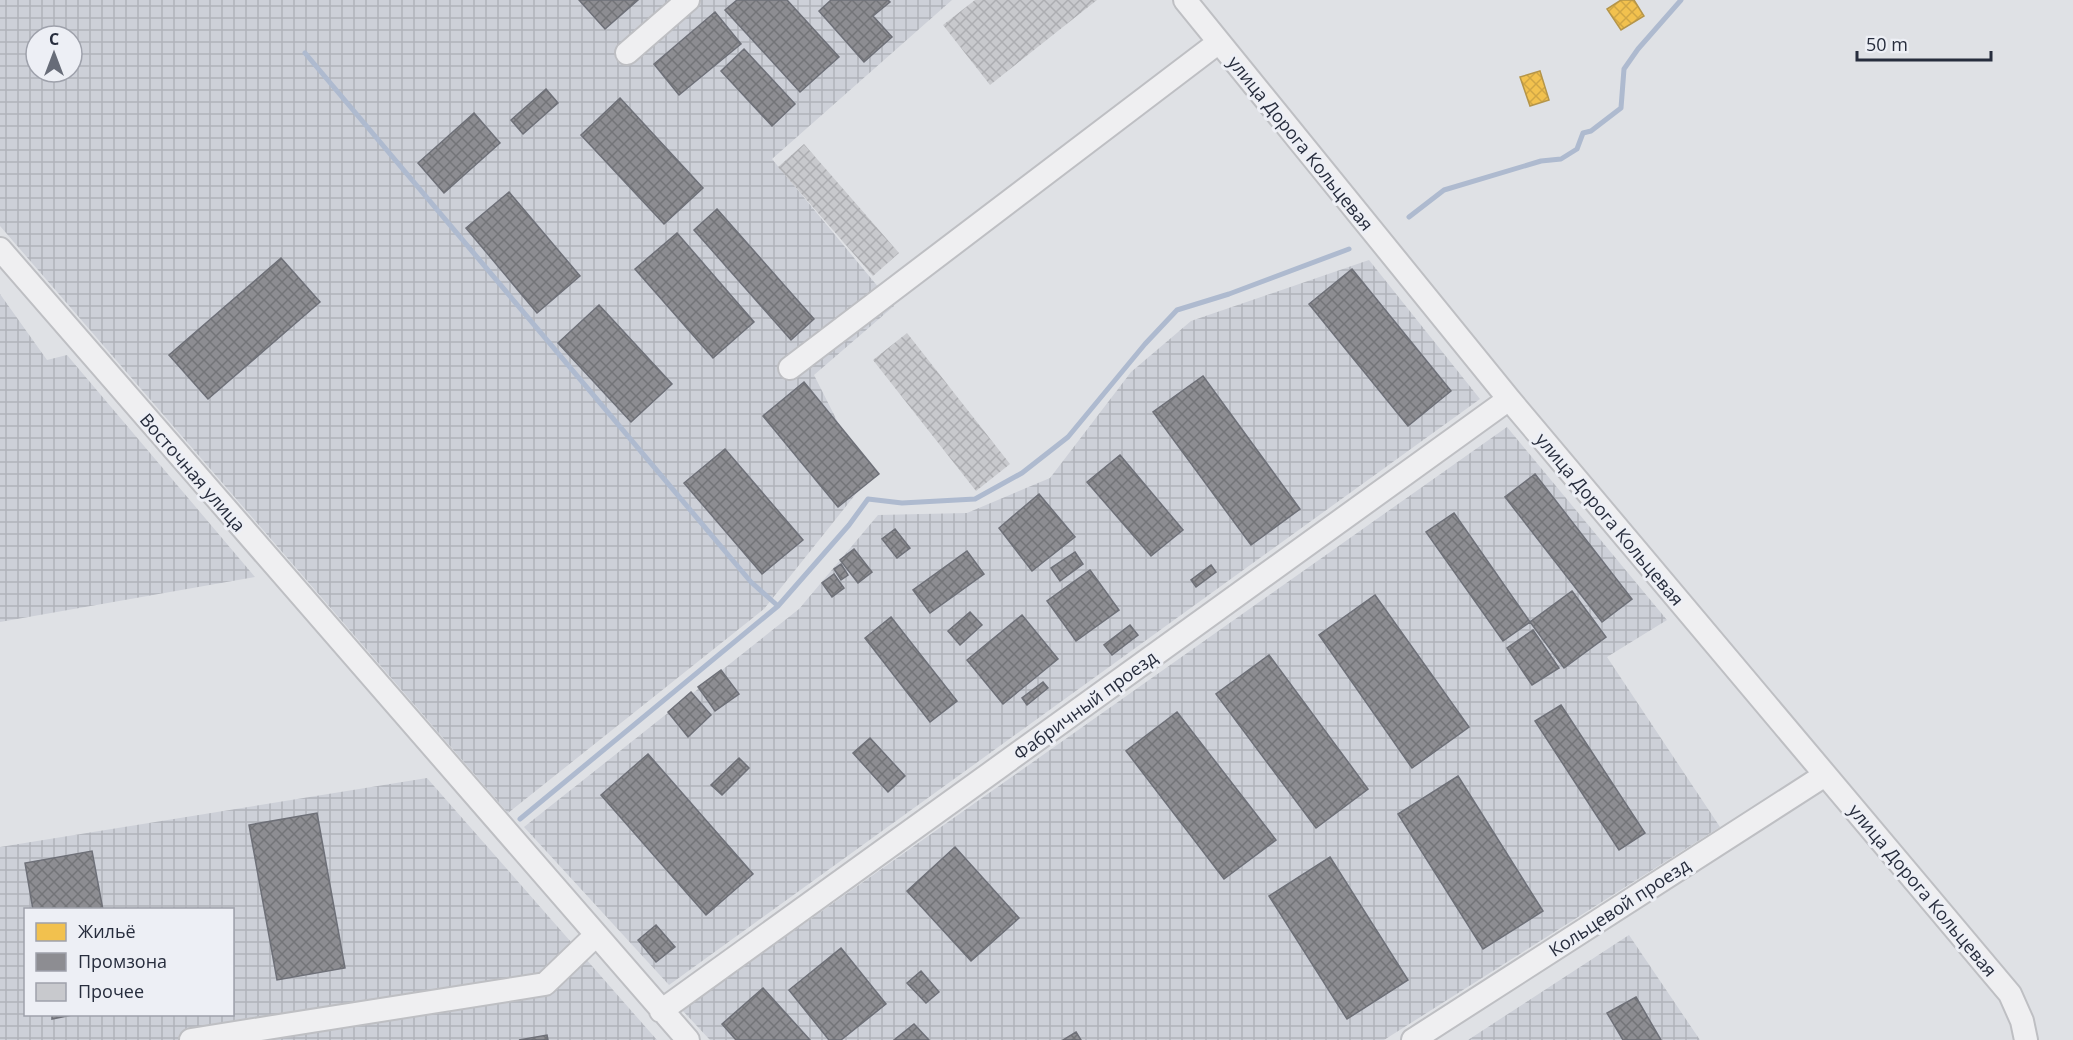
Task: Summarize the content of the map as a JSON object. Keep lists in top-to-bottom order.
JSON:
{
  "streets": {
    "street": [
      "улица Дорога Кольцевая",
      "Восточная улица",
      "Фабричный проезд",
      "Кольцевой проезд"
    ]
  },
  "crossings": [
    ["улица Дорога Кольцевая", "Фабричный проезд"],
    ["улица Дорога Кольцевая", "Кольцевой проезд"],
    ["Восточная улица", "Фабричный проезд"]
  ],
  "legend": ["Жильё", "Промзона", "Прочее"],
  "scale_bar": "50 m",
  "north": "top"
}
